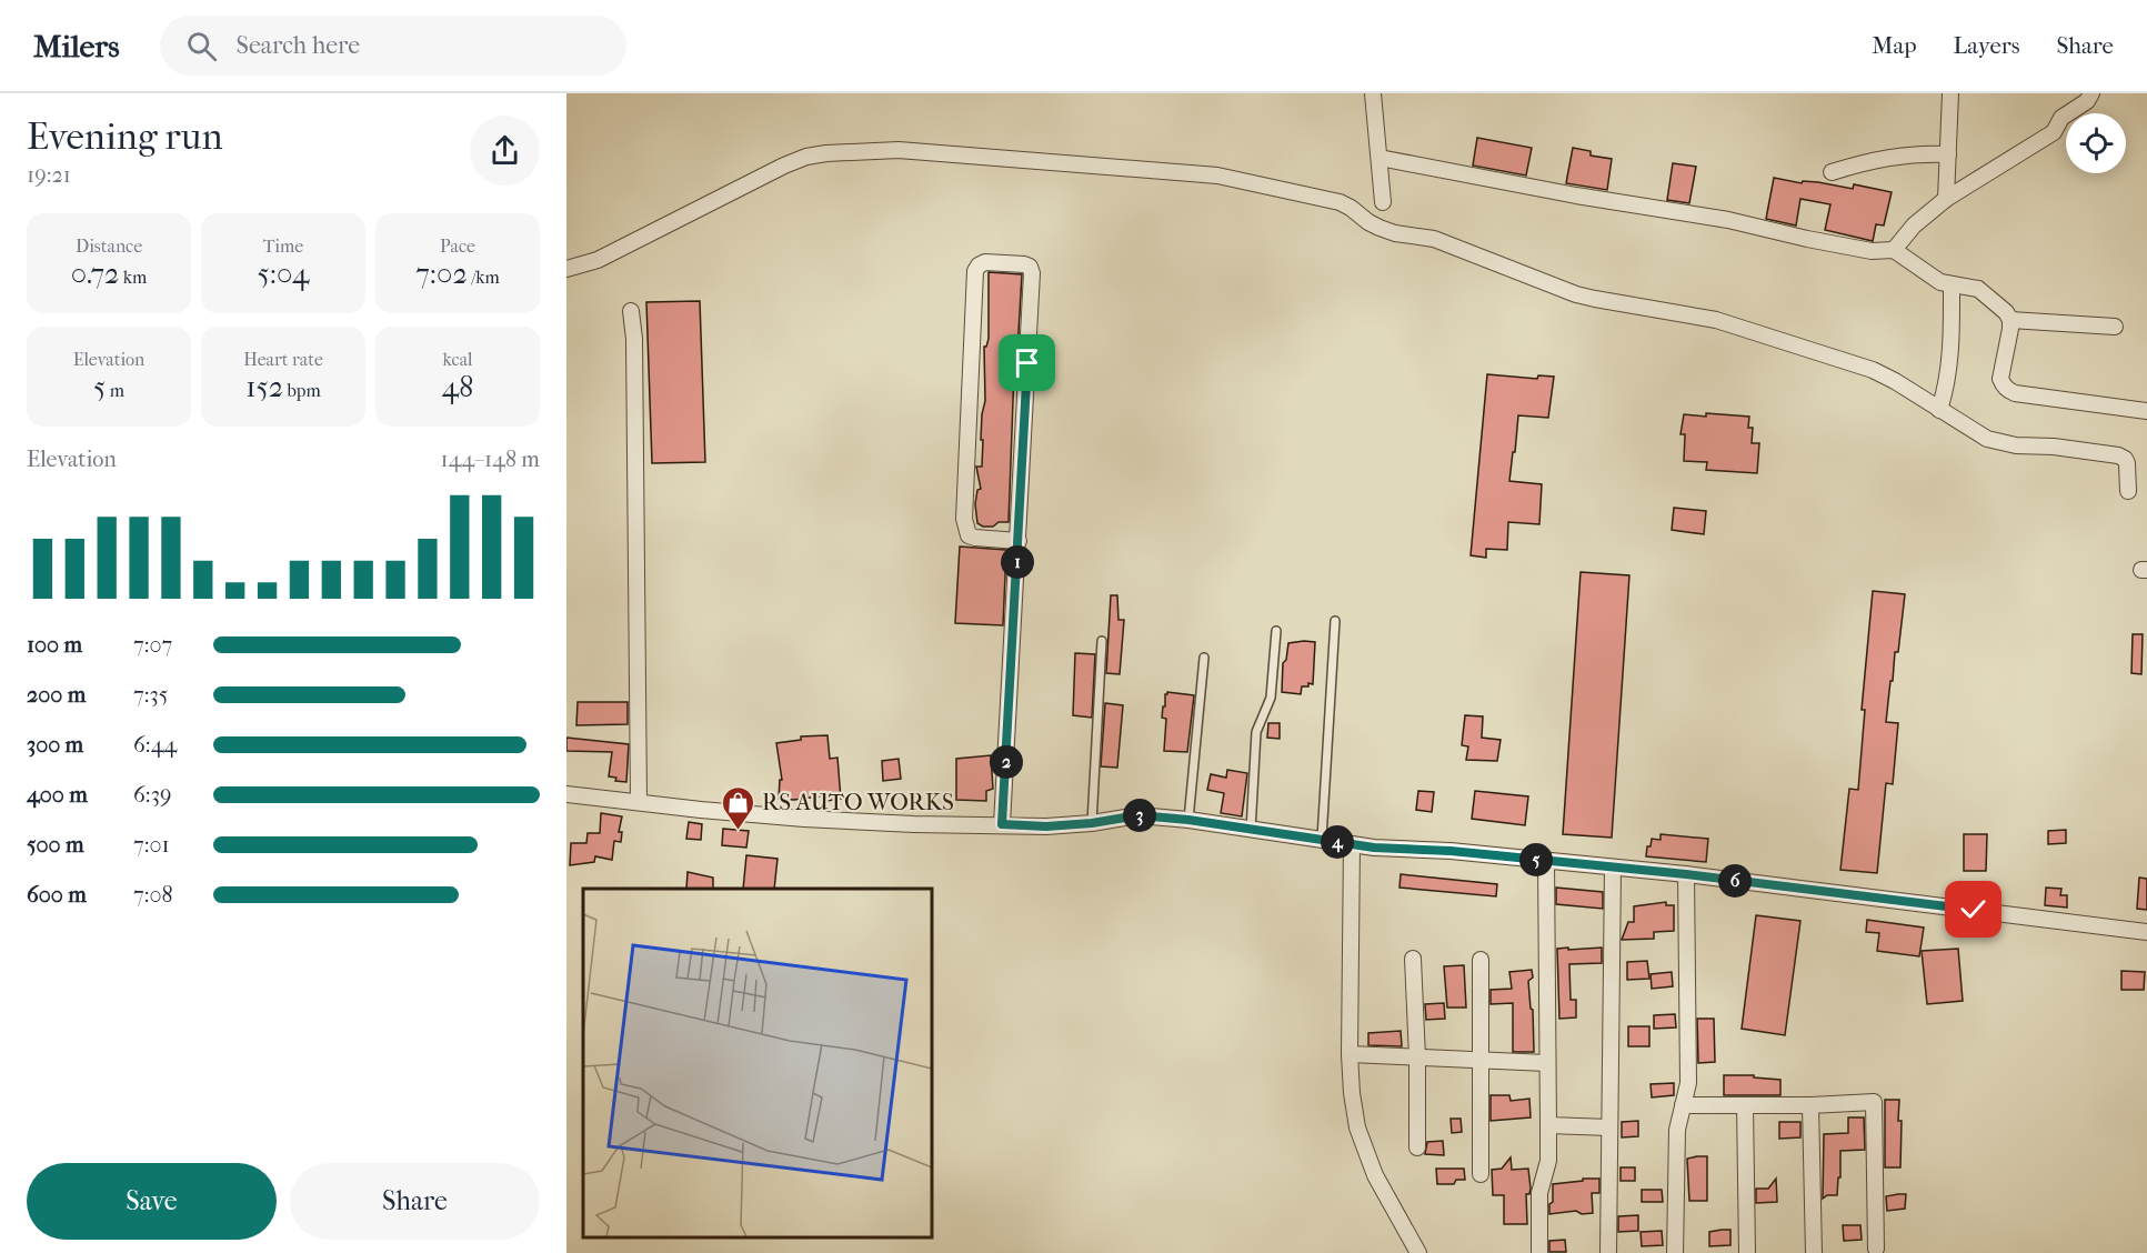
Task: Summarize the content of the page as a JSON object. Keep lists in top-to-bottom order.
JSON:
{
  "places": {
    "shop": ["RS AUTO WORKS"]
  },
  "page": {
    "header": "Milers",
    "search": "Search here",
    "nav": ["Map", "Layers", "Share"],
    "heading": ["Evening run", "19:21"],
    "stats": [
      ["Distance", "0.72 km"],
      ["Time", "5:04"],
      ["Pace", "7:02 /km"],
      ["Elevation", "5 m"],
      ["Heart rate", "152 bpm"],
      ["kcal", "48"]
    ],
    "chart": ["Elevation", "144–148 m"],
    "pins": [
      "1",
      "2",
      "3",
      "4",
      "5",
      "6"
    ],
    "list": [
      {
        "name": "100 m",
        "note": "7:07"
      },
      {
        "name": "200 m",
        "note": "7:35"
      },
      {
        "name": "300 m",
        "note": "6:44"
      },
      {
        "name": "400 m",
        "note": "6:39"
      },
      {
        "name": "500 m",
        "note": "7:01"
      },
      {
        "name": "600 m",
        "note": "7:08"
      }
    ],
    "buttons": ["Save", "Share"]
  }
}
